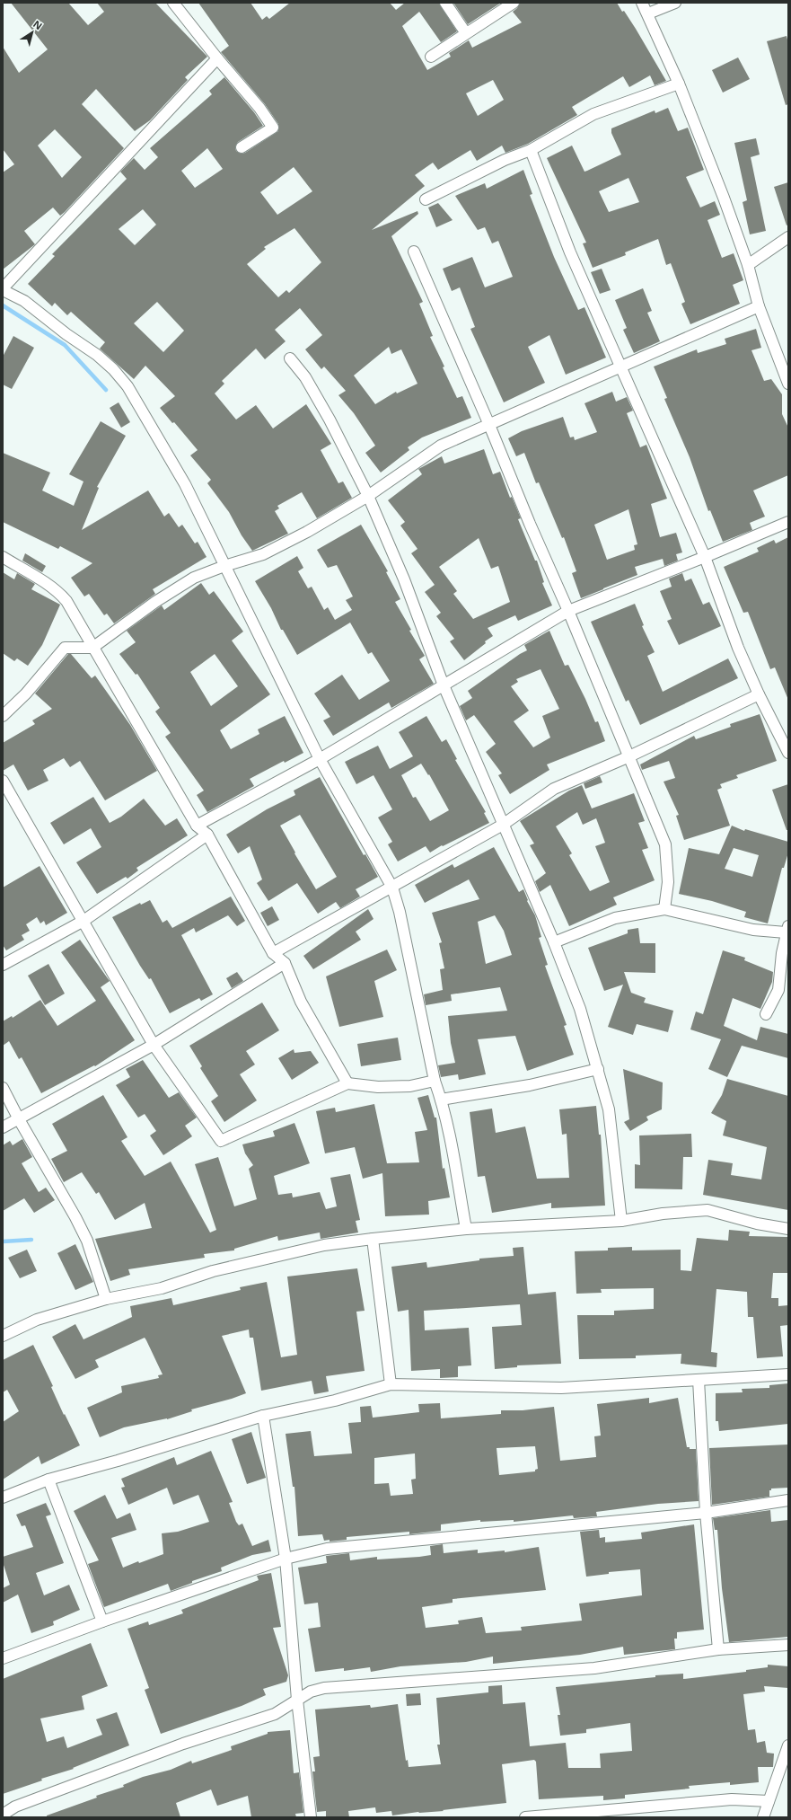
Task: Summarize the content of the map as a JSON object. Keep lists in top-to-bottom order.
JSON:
{
  "north": "top right"
}
